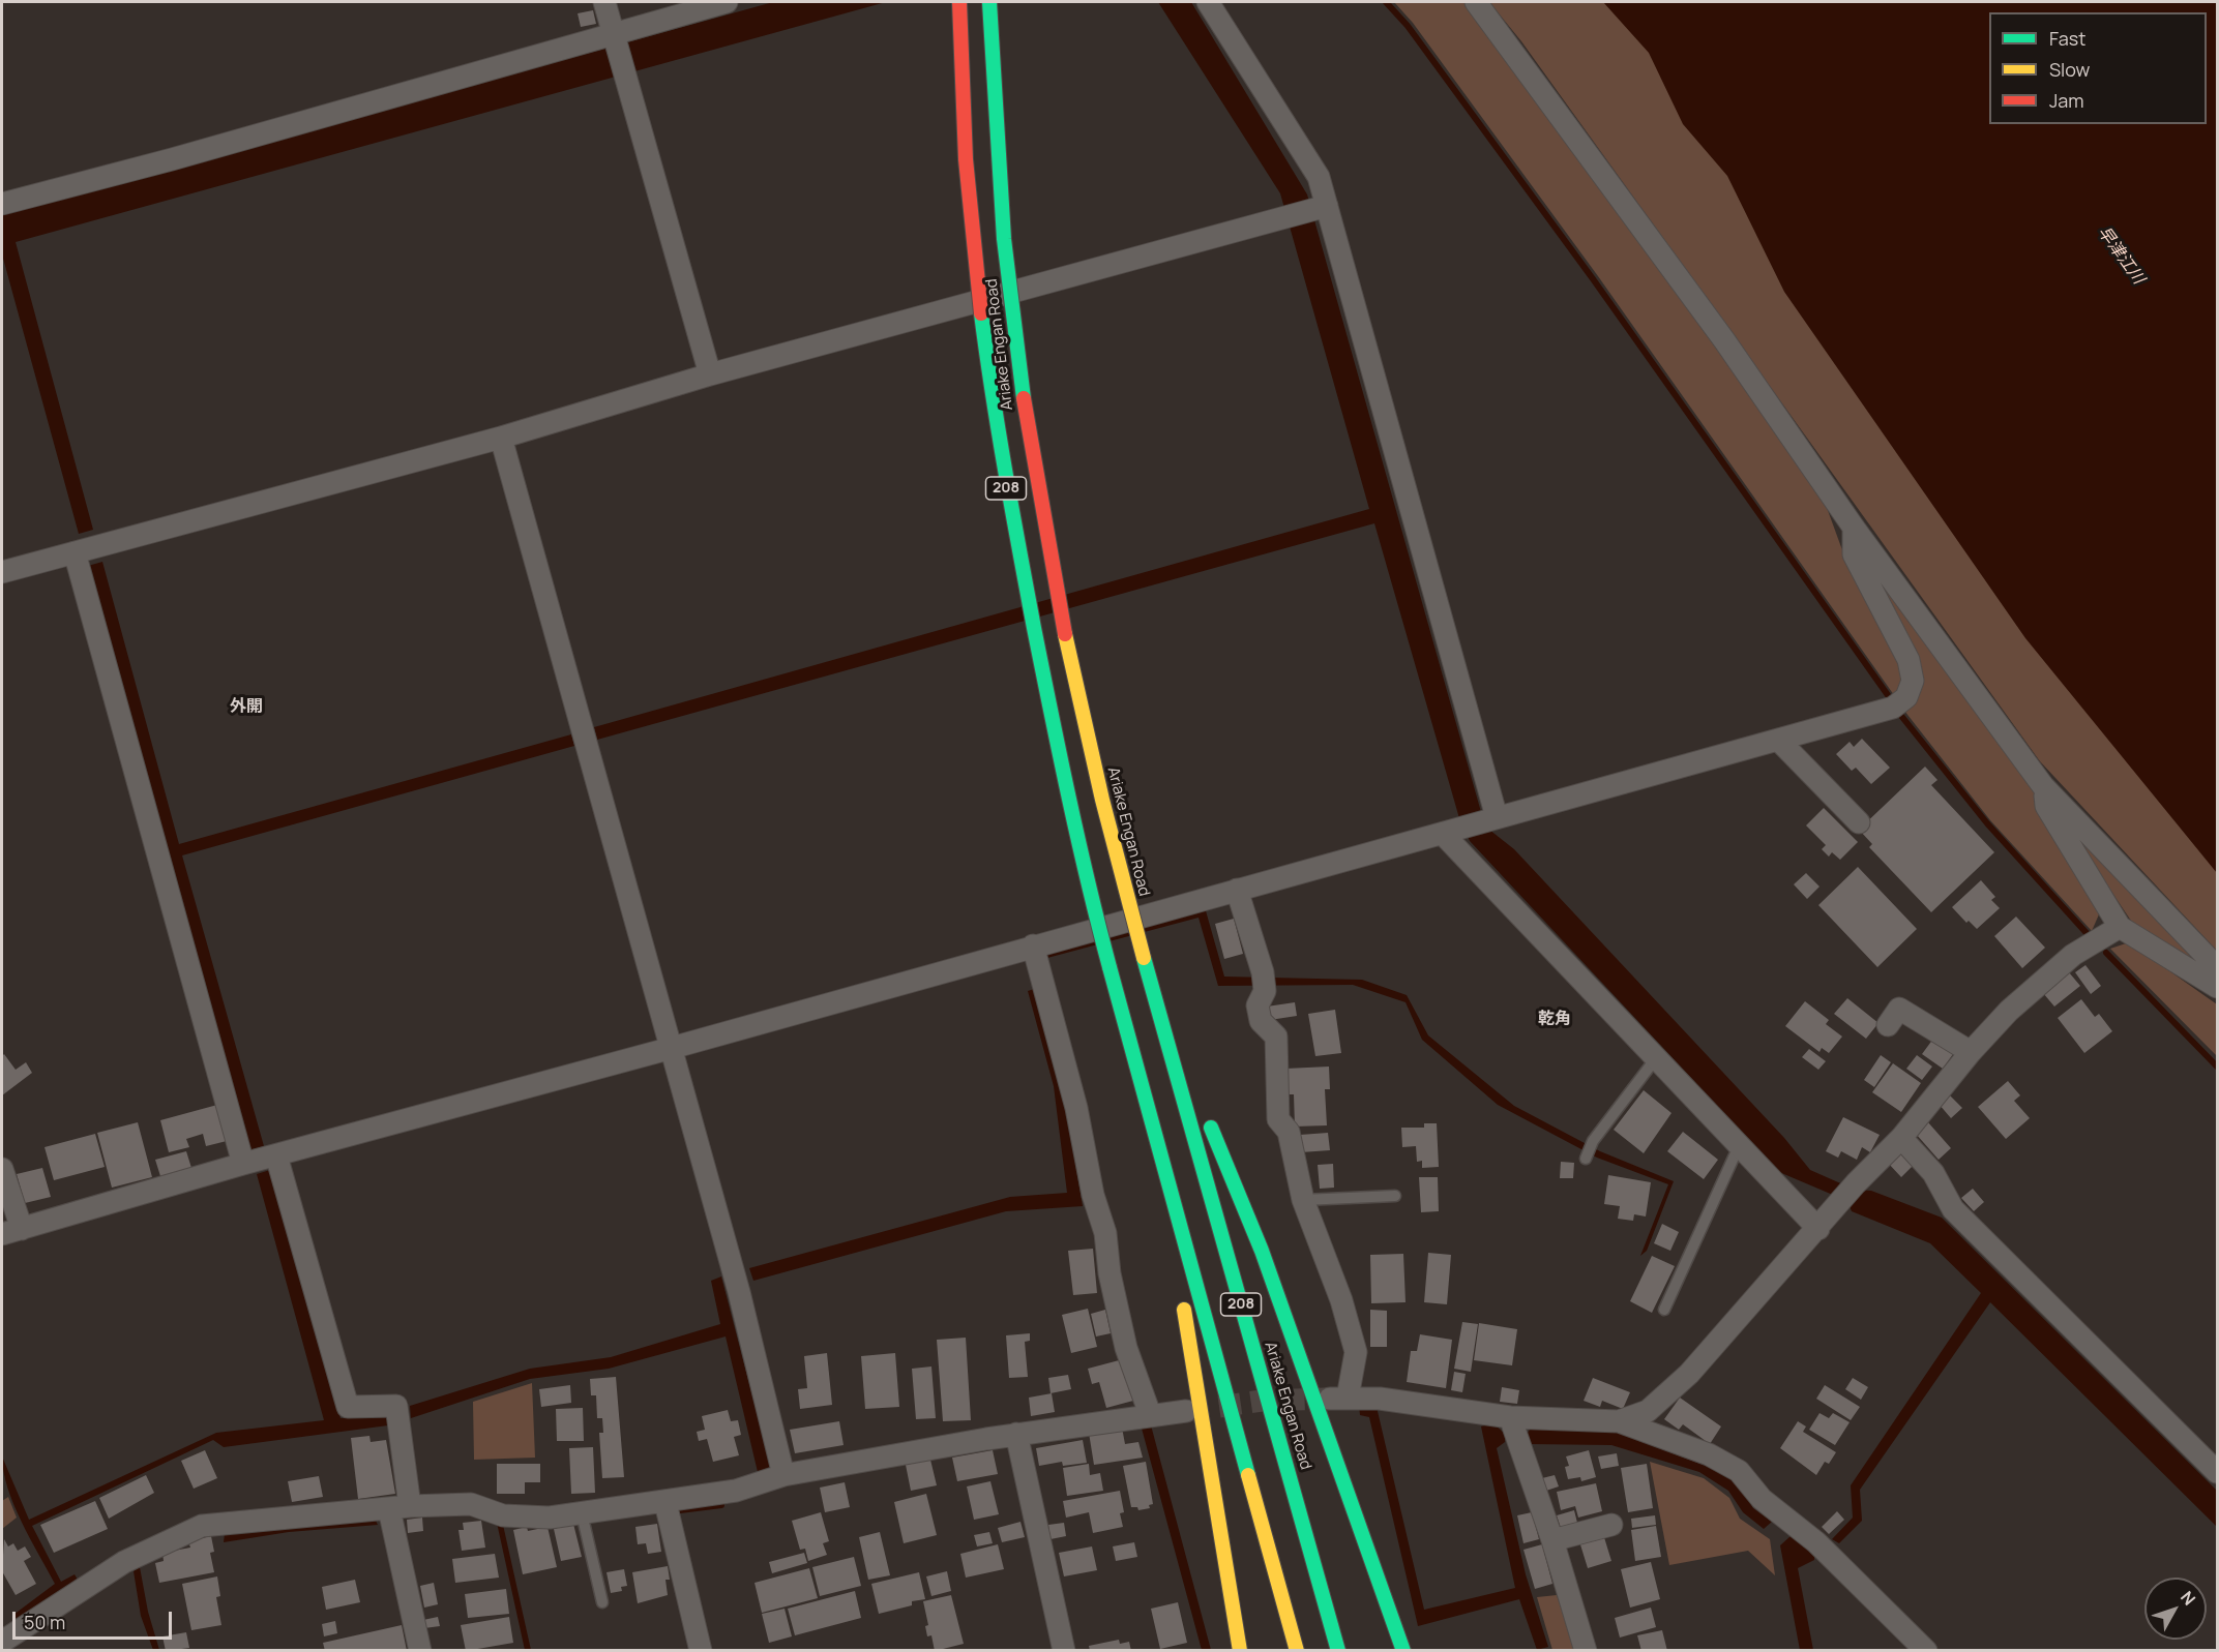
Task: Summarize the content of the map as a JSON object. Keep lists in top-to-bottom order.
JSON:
{
  "streets": {
    "highway": ["Ariake Engan Road", "208"]
  },
  "districts": ["外開", "乾角"],
  "water": ["早津江川"],
  "legend": ["Fast", "Slow", "Jam"],
  "scale_bar": "50 m",
  "north": "top right"
}
